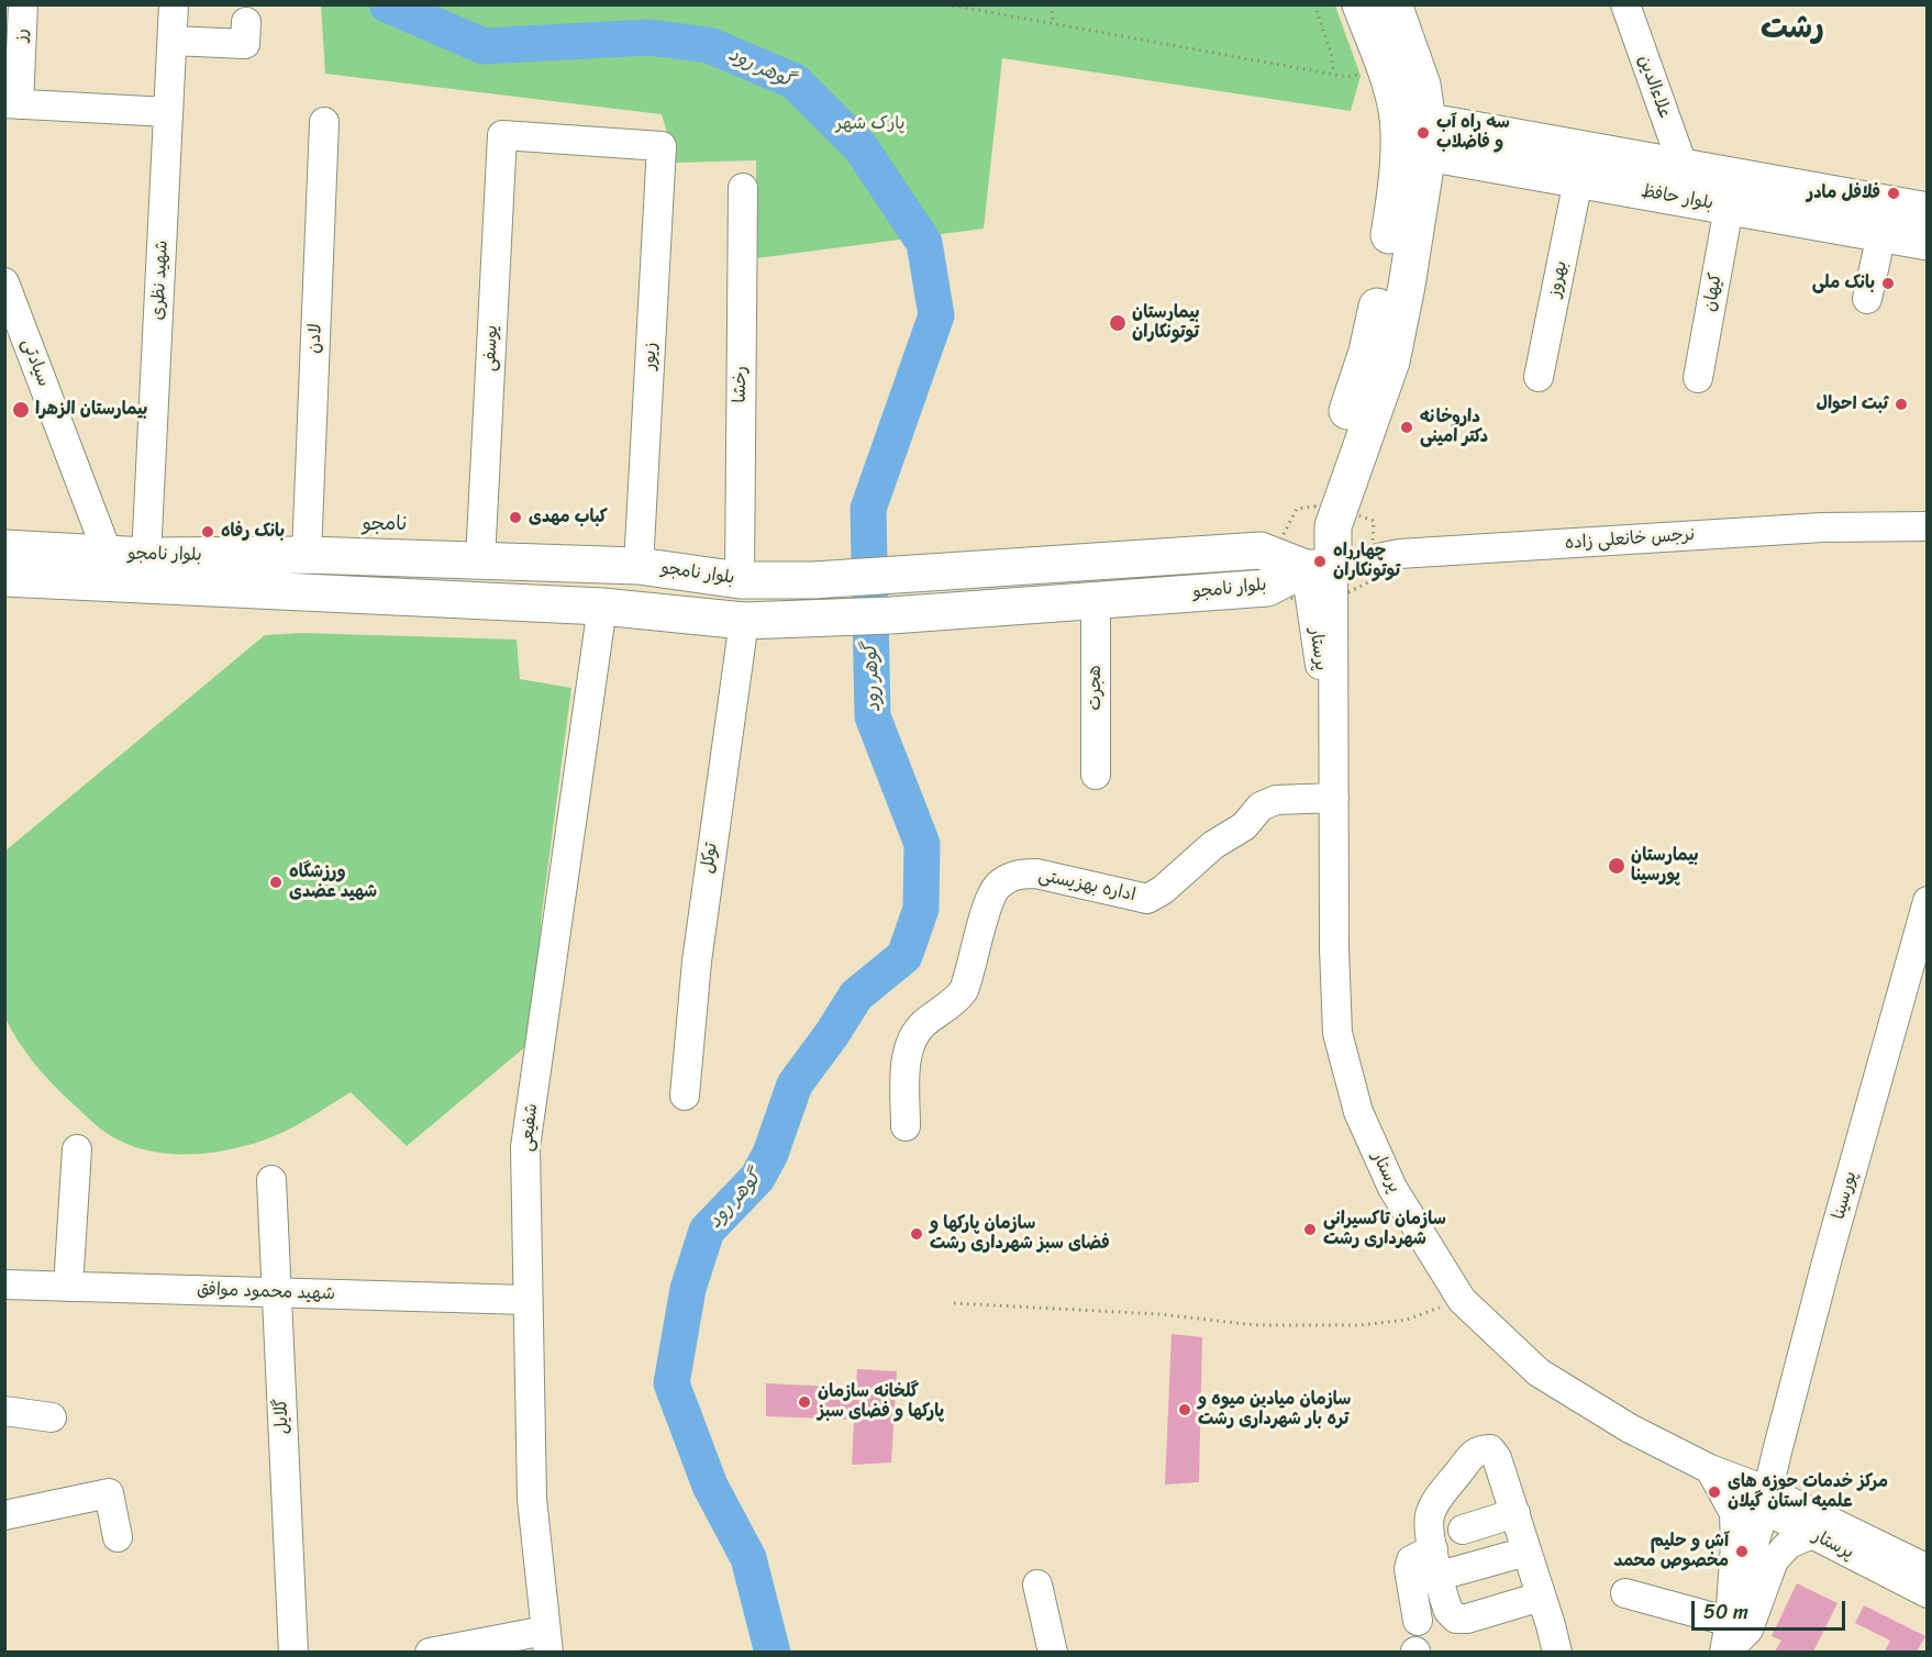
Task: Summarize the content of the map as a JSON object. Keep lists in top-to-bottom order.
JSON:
{
  "streets": {
    "main road": ["بلوار حافظ", "بلوار نامجو"],
    "street": [
      "رز",
      "علاءالدین",
      "بهروز",
      "شهید نظری",
      "کیهان",
      "لادن",
      "یوسفی",
      "زیور",
      "سیادتی",
      "رخشا",
      "نرجس خانعلی زاده",
      "پرستار",
      "هجرت",
      "توکل",
      "اداره بهزیستی",
      "شفیعی",
      "پورسینا",
      "شهید محمود موافق",
      "گلایل"
    ]
  },
  "crossings": [
    ["علاءالدین", "بلوار حافظ"],
    ["بلوار حافظ", "بهروز"],
    ["بلوار حافظ", "کیهان"],
    ["شهید نظری", "بلوار نامجو"],
    ["لادن", "بلوار نامجو"],
    ["یوسفی", "زیور"],
    ["یوسفی", "بلوار نامجو"],
    ["زیور", "بلوار نامجو"],
    ["سیادتی", "بلوار نامجو"],
    ["رخشا", "بلوار نامجو"],
    ["نرجس خانعلی زاده", "بلوار نامجو"],
    ["نرجس خانعلی زاده", "پرستار"],
    ["بلوار نامجو", "پرستار"],
    ["بلوار نامجو", "هجرت"],
    ["بلوار نامجو", "توکل"],
    ["بلوار نامجو", "شفیعی"],
    ["پرستار", "اداره بهزیستی"],
    ["پرستار", "پورسینا"],
    ["شفیعی", "شهید محمود موافق"],
    ["شهید محمود موافق", "گلایل"]
  ],
  "districts": ["رشت", "نامجو"],
  "water": ["گوهر رود"],
  "parks": ["پارک شهر"],
  "places": [
    "سه راه آب و فاضلاب",
    "فلافل مادر",
    "بانک ملی",
    "بیمارستان توتونکاران",
    "ثبت احوال",
    "بیمارستان الزهرا",
    "داروخانه دکتر امینی",
    "کباب مهدی",
    "بانک رفاه",
    "چهارراه توتونکاران",
    "بیمارستان پورسینا",
    "ورزشگاه شهید عضدی",
    "سازمان تاکسیرانی شهرداری رشت",
    "سازمان پارکها و فضای سبز شهرداری رشت",
    "گلخانه سازمان پارکها و فضای سبز",
    "سازمان میادین میوه و تره بار شهرداری رشت",
    "مرکز خدمات حوزه های علمیه استان گیلان",
    "آش و حلیم مخصوص محمد"
  ],
  "scale_bar": "50 m"
}
